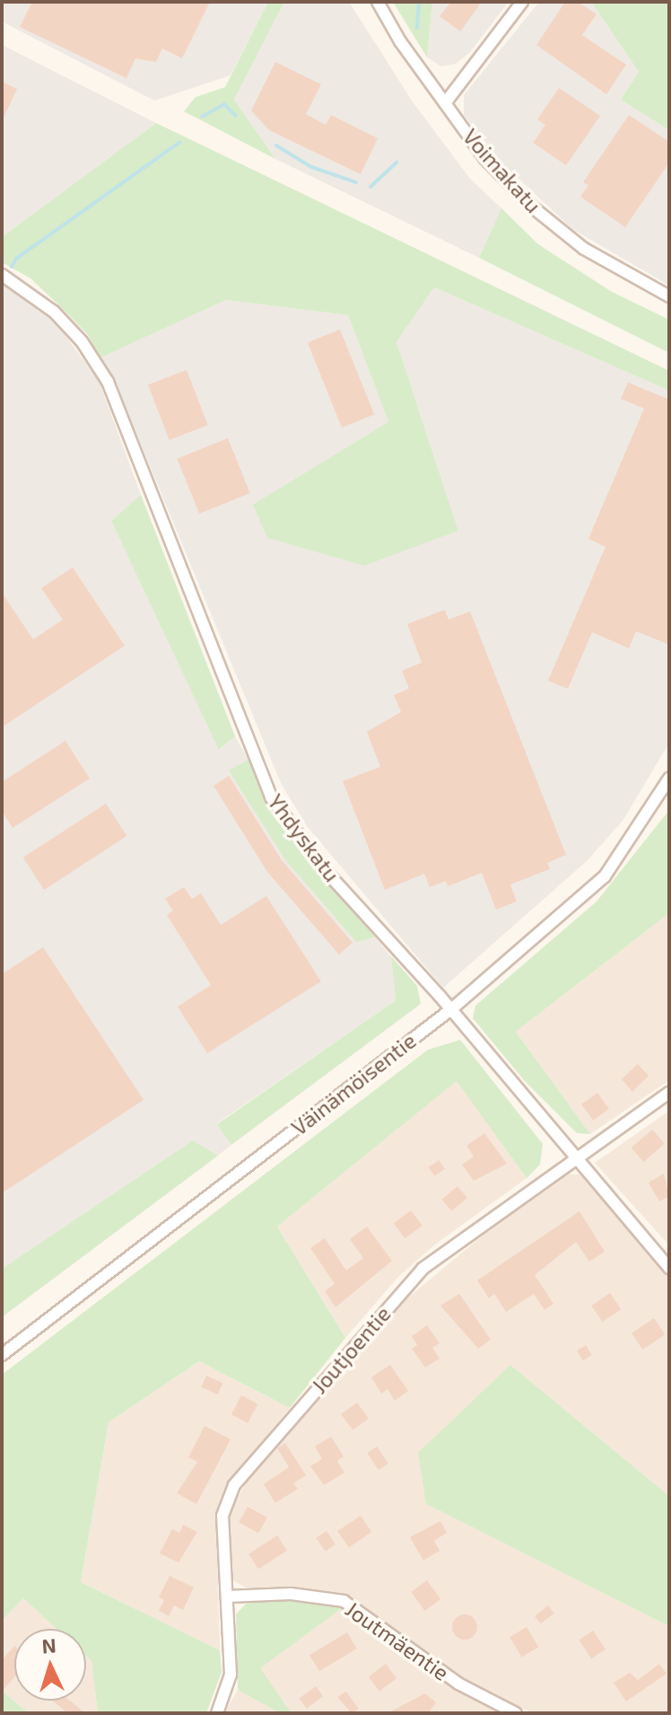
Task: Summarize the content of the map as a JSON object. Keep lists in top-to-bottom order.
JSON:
{
  "streets": {
    "street": [
      "Voimakatu",
      "Yhdyskatu",
      "Väinämöisentie",
      "Joutjoentie",
      "Joutmäentie"
    ]
  },
  "crossings": [
    ["Yhdyskatu", "Väinämöisentie"],
    ["Yhdyskatu", "Joutjoentie"],
    ["Joutjoentie", "Joutmäentie"]
  ],
  "north": "top"
}
